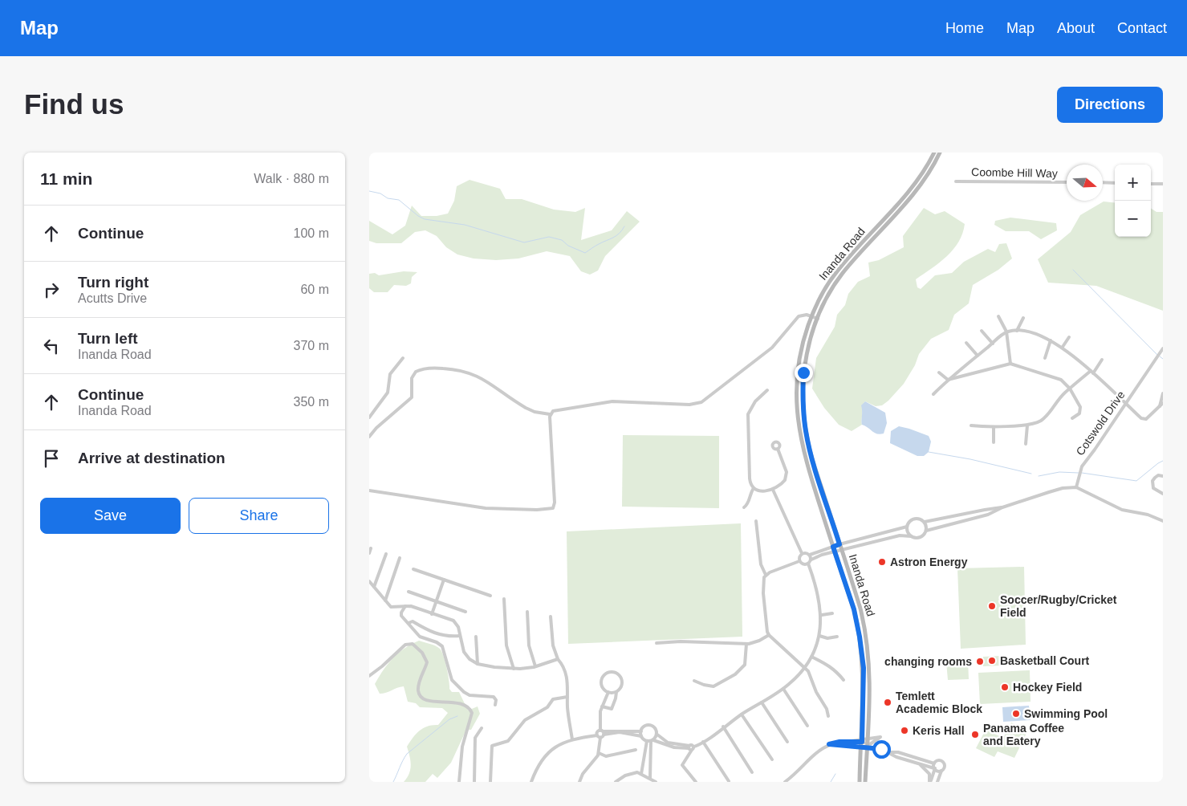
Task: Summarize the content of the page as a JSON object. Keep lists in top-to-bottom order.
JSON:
{
  "streets": {
    "main road": ["Inanda Road"],
    "street": ["Coombe Hill Way", "Cotswold Drive"]
  },
  "places": [
    "Astron Energy",
    "Soccer/Rugby/Cricket Field",
    "Basketball Court",
    "changing rooms",
    "Hockey Field",
    "Temlett Academic Block",
    "Swimming Pool",
    "Keris Hall",
    "Panama Coffee and Eatery"
  ],
  "north": "right",
  "page": {
    "header": "Map",
    "nav": [
      "Home",
      "Map",
      "About",
      "Contact"
    ],
    "buttons": [
      "Directions",
      ["Save", "Share"]
    ],
    "title": "Find us",
    "heading": ["11 min", "Walk · 880 m"],
    "map_buttons": ["+", "−"],
    "list": [
      ["Continue", "100 m"],
      ["Turn right", "Acutts Drive", "60 m"],
      ["Turn left", "Inanda Road", "370 m"],
      ["Continue", "Inanda Road", "350 m"],
      "Arrive at destination"
    ]
  }
}
